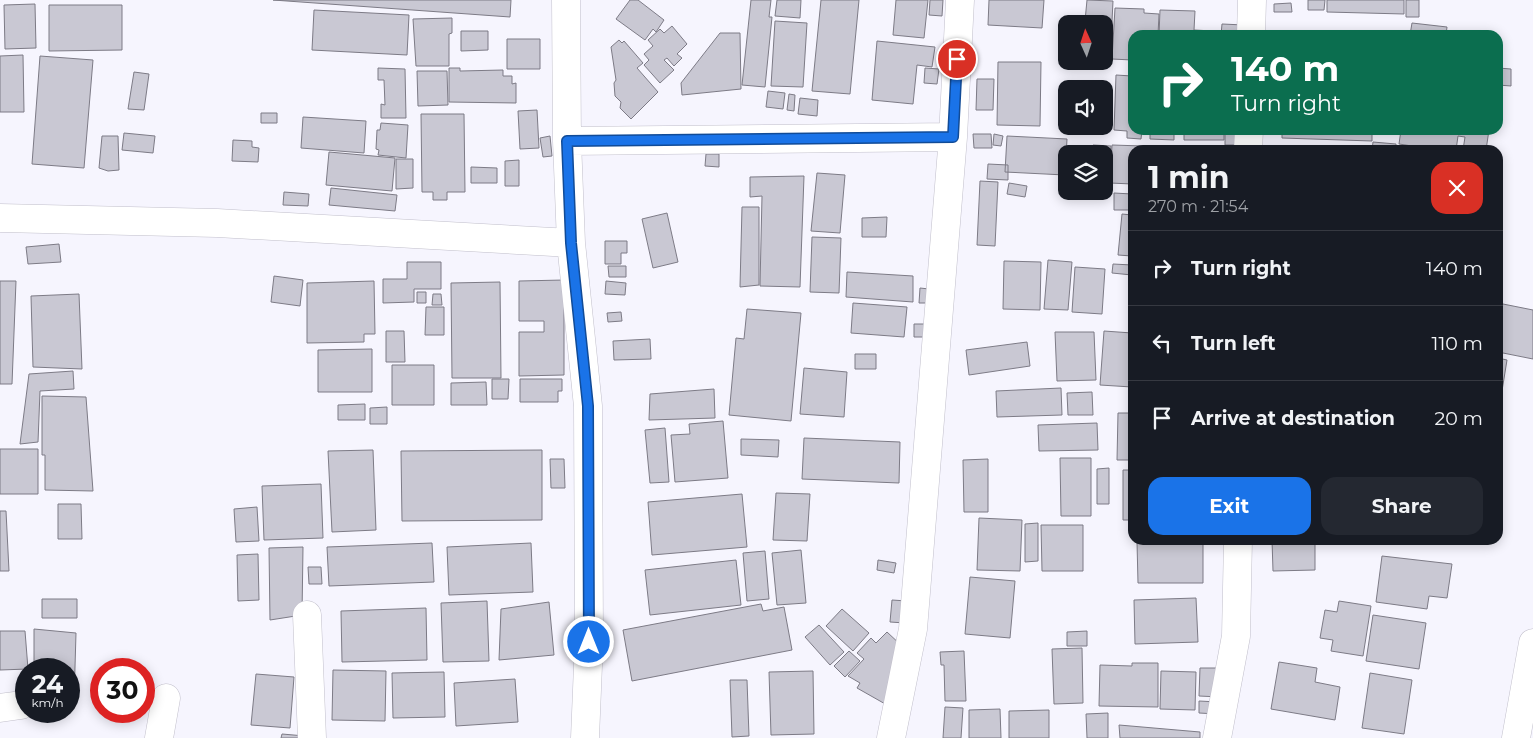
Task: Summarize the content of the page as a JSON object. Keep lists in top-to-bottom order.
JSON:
{
  "north": "top",
  "page": {
    "turn": ["140 m", "Turn right"],
    "heading": ["1 min", "270 m · 21:54"],
    "list": [
      {
        "name": "Turn right",
        "value": "140 m"
      },
      {
        "name": "Turn left",
        "value": "110 m"
      },
      {
        "name": "Arrive at destination",
        "value": "20 m"
      }
    ],
    "buttons": ["Exit", "Share"],
    "speed": "24 km/h",
    "limit": "30"
  }
}
